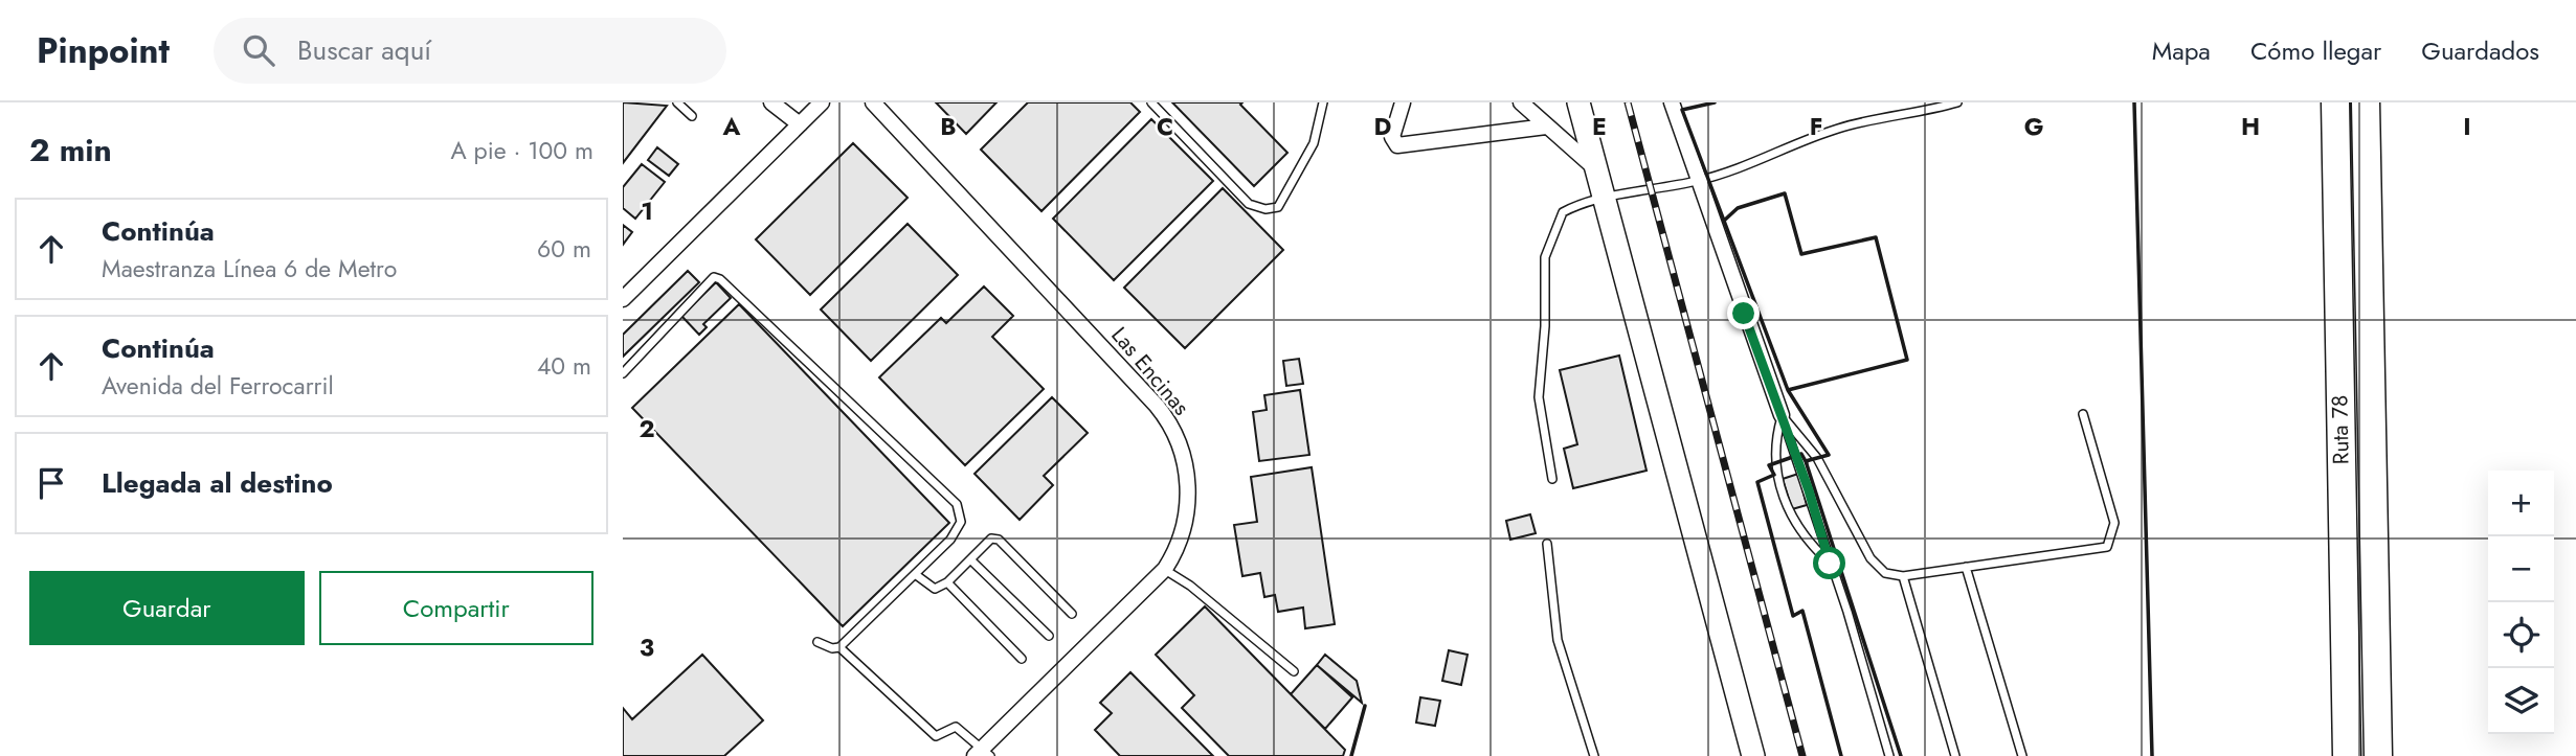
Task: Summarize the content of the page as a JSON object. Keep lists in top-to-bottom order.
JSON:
{
  "streets": {
    "highway": ["Ruta 78"],
    "street": ["Las Encinas"]
  },
  "page": {
    "header": "Pinpoint",
    "search": "Buscar aquí",
    "nav": ["Mapa", "Cómo llegar", "Guardados"],
    "heading": ["2 min", "A pie · 100 m"],
    "list": [
      ["Continúa", "Maestranza Línea 6 de Metro", "60 m"],
      ["Continúa", "Avenida del Ferrocarril", "40 m"],
      "Llegada al destino"
    ],
    "map_buttons": ["+", "−"],
    "buttons": ["Guardar", "Compartir"]
  },
  "grid": {
    "columns": [
      "A",
      "B",
      "C",
      "D",
      "E",
      "F",
      "G",
      "H",
      "I"
    ],
    "rows": ["1", "2", "3"]
  }
}
